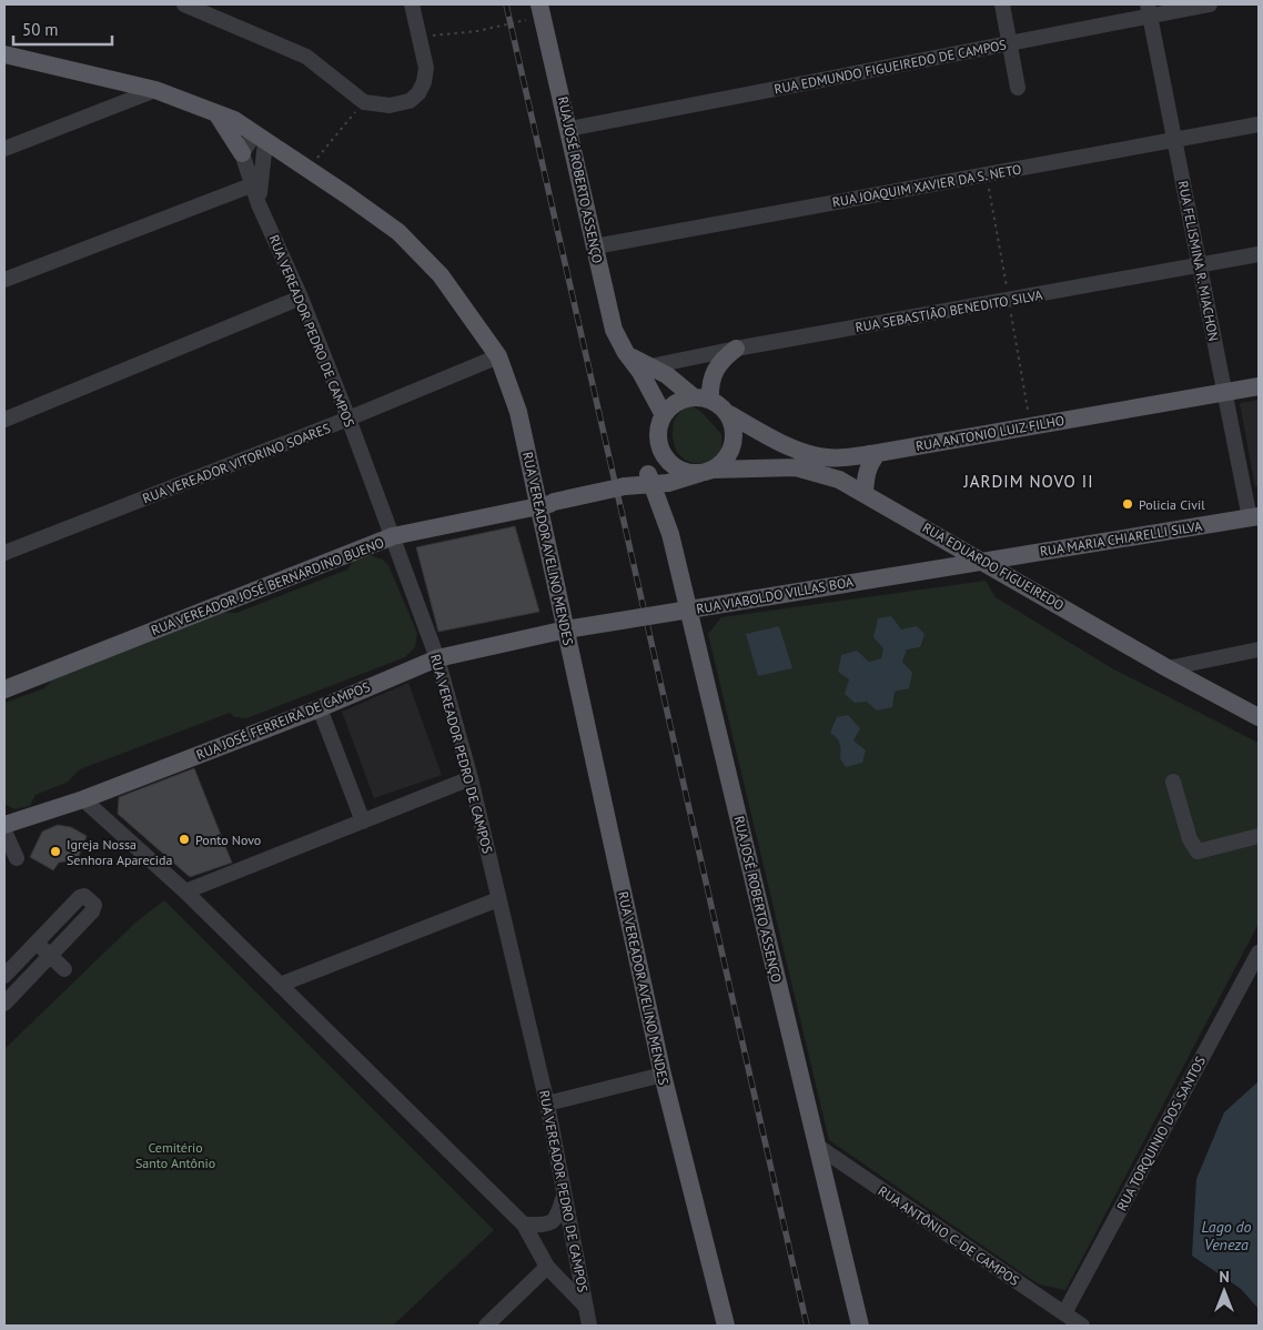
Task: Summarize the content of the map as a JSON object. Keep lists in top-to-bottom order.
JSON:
{
  "streets": {
    "main road": [
      "RUA JOSÉ ROBERTO ASSENÇO",
      "RUA ANTONIO LUIZ FILHO",
      "RUA MARIA CHIARELLI SILVA",
      "RUA VEREADOR AVELINO MENDES",
      "RUA EDUARDO FIGUEIREDO",
      "RUA VEREADOR JOSÉ BERNARDINO BUENO",
      "RUA VIABOLDO VILLAS BOA",
      "RUA JOSÉ FERREIRA DE CAMPOS"
    ],
    "street": [
      "RUA EDMUNDO FIGUEIREDO DE CAMPOS",
      "RUA JOAQUIM XAVIER DA S. NETO",
      "RUA FELISMINA R. MIACHON",
      "RUA SEBASTIÃO BENEDITO SILVA",
      "RUA VEREADOR PEDRO DE CAMPOS",
      "RUA VEREADOR VITORINO SOARES",
      "RUA TORQUINIO DOS SANTOS",
      "RUA ANTÔNIO C. DE CAMPOS"
    ]
  },
  "crossings": [
    ["RUA EDMUNDO FIGUEIREDO DE CAMPOS", "RUA JOSÉ ROBERTO ASSENÇO"],
    ["RUA EDMUNDO FIGUEIREDO DE CAMPOS", "RUA FELISMINA R. MIACHON"],
    ["RUA JOSÉ ROBERTO ASSENÇO", "RUA JOAQUIM XAVIER DA S. NETO"],
    ["RUA JOSÉ ROBERTO ASSENÇO", "RUA SEBASTIÃO BENEDITO SILVA"],
    ["RUA JOSÉ ROBERTO ASSENÇO", "RUA ANTONIO LUIZ FILHO"],
    ["RUA JOSÉ ROBERTO ASSENÇO", "RUA EDUARDO FIGUEIREDO"],
    ["RUA JOSÉ ROBERTO ASSENÇO", "RUA VEREADOR JOSÉ BERNARDINO BUENO"],
    ["RUA JOSÉ ROBERTO ASSENÇO", "RUA VIABOLDO VILLAS BOA"],
    ["RUA JOSÉ ROBERTO ASSENÇO", "RUA ANTÔNIO C. DE CAMPOS"],
    ["RUA JOAQUIM XAVIER DA S. NETO", "RUA FELISMINA R. MIACHON"],
    ["RUA FELISMINA R. MIACHON", "RUA SEBASTIÃO BENEDITO SILVA"],
    ["RUA FELISMINA R. MIACHON", "RUA ANTONIO LUIZ FILHO"],
    ["RUA FELISMINA R. MIACHON", "RUA MARIA CHIARELLI SILVA"],
    ["RUA VEREADOR PEDRO DE CAMPOS", "RUA VEREADOR VITORINO SOARES"],
    ["RUA VEREADOR PEDRO DE CAMPOS", "RUA VEREADOR AVELINO MENDES"],
    ["RUA VEREADOR PEDRO DE CAMPOS", "RUA VEREADOR JOSÉ BERNARDINO BUENO"],
    ["RUA VEREADOR PEDRO DE CAMPOS", "RUA JOSÉ FERREIRA DE CAMPOS"],
    ["RUA ANTONIO LUIZ FILHO", "RUA EDUARDO FIGUEIREDO"],
    ["RUA ANTONIO LUIZ FILHO", "RUA VEREADOR JOSÉ BERNARDINO BUENO"],
    ["RUA VEREADOR VITORINO SOARES", "RUA VEREADOR AVELINO MENDES"],
    ["RUA MARIA CHIARELLI SILVA", "RUA EDUARDO FIGUEIREDO"],
    ["RUA MARIA CHIARELLI SILVA", "RUA VIABOLDO VILLAS BOA"],
    ["RUA VEREADOR AVELINO MENDES", "RUA VEREADOR JOSÉ BERNARDINO BUENO"],
    ["RUA VEREADOR AVELINO MENDES", "RUA VIABOLDO VILLAS BOA"],
    ["RUA VEREADOR AVELINO MENDES", "RUA JOSÉ FERREIRA DE CAMPOS"],
    ["RUA EDUARDO FIGUEIREDO", "RUA VEREADOR JOSÉ BERNARDINO BUENO"],
    ["RUA EDUARDO FIGUEIREDO", "RUA VIABOLDO VILLAS BOA"],
    ["RUA VIABOLDO VILLAS BOA", "RUA JOSÉ FERREIRA DE CAMPOS"],
    ["RUA TORQUINIO DOS SANTOS", "RUA ANTÔNIO C. DE CAMPOS"]
  ],
  "districts": ["JARDIM NOVO II"],
  "water": ["Lago do Veneza"],
  "parks": ["Cemitério Santo Antônio"],
  "places": ["Policia Civil", "Ponto Novo", "Igreja Nossa Senhora Aparecida"],
  "scale_bar": "50 m",
  "north": "top"
}
